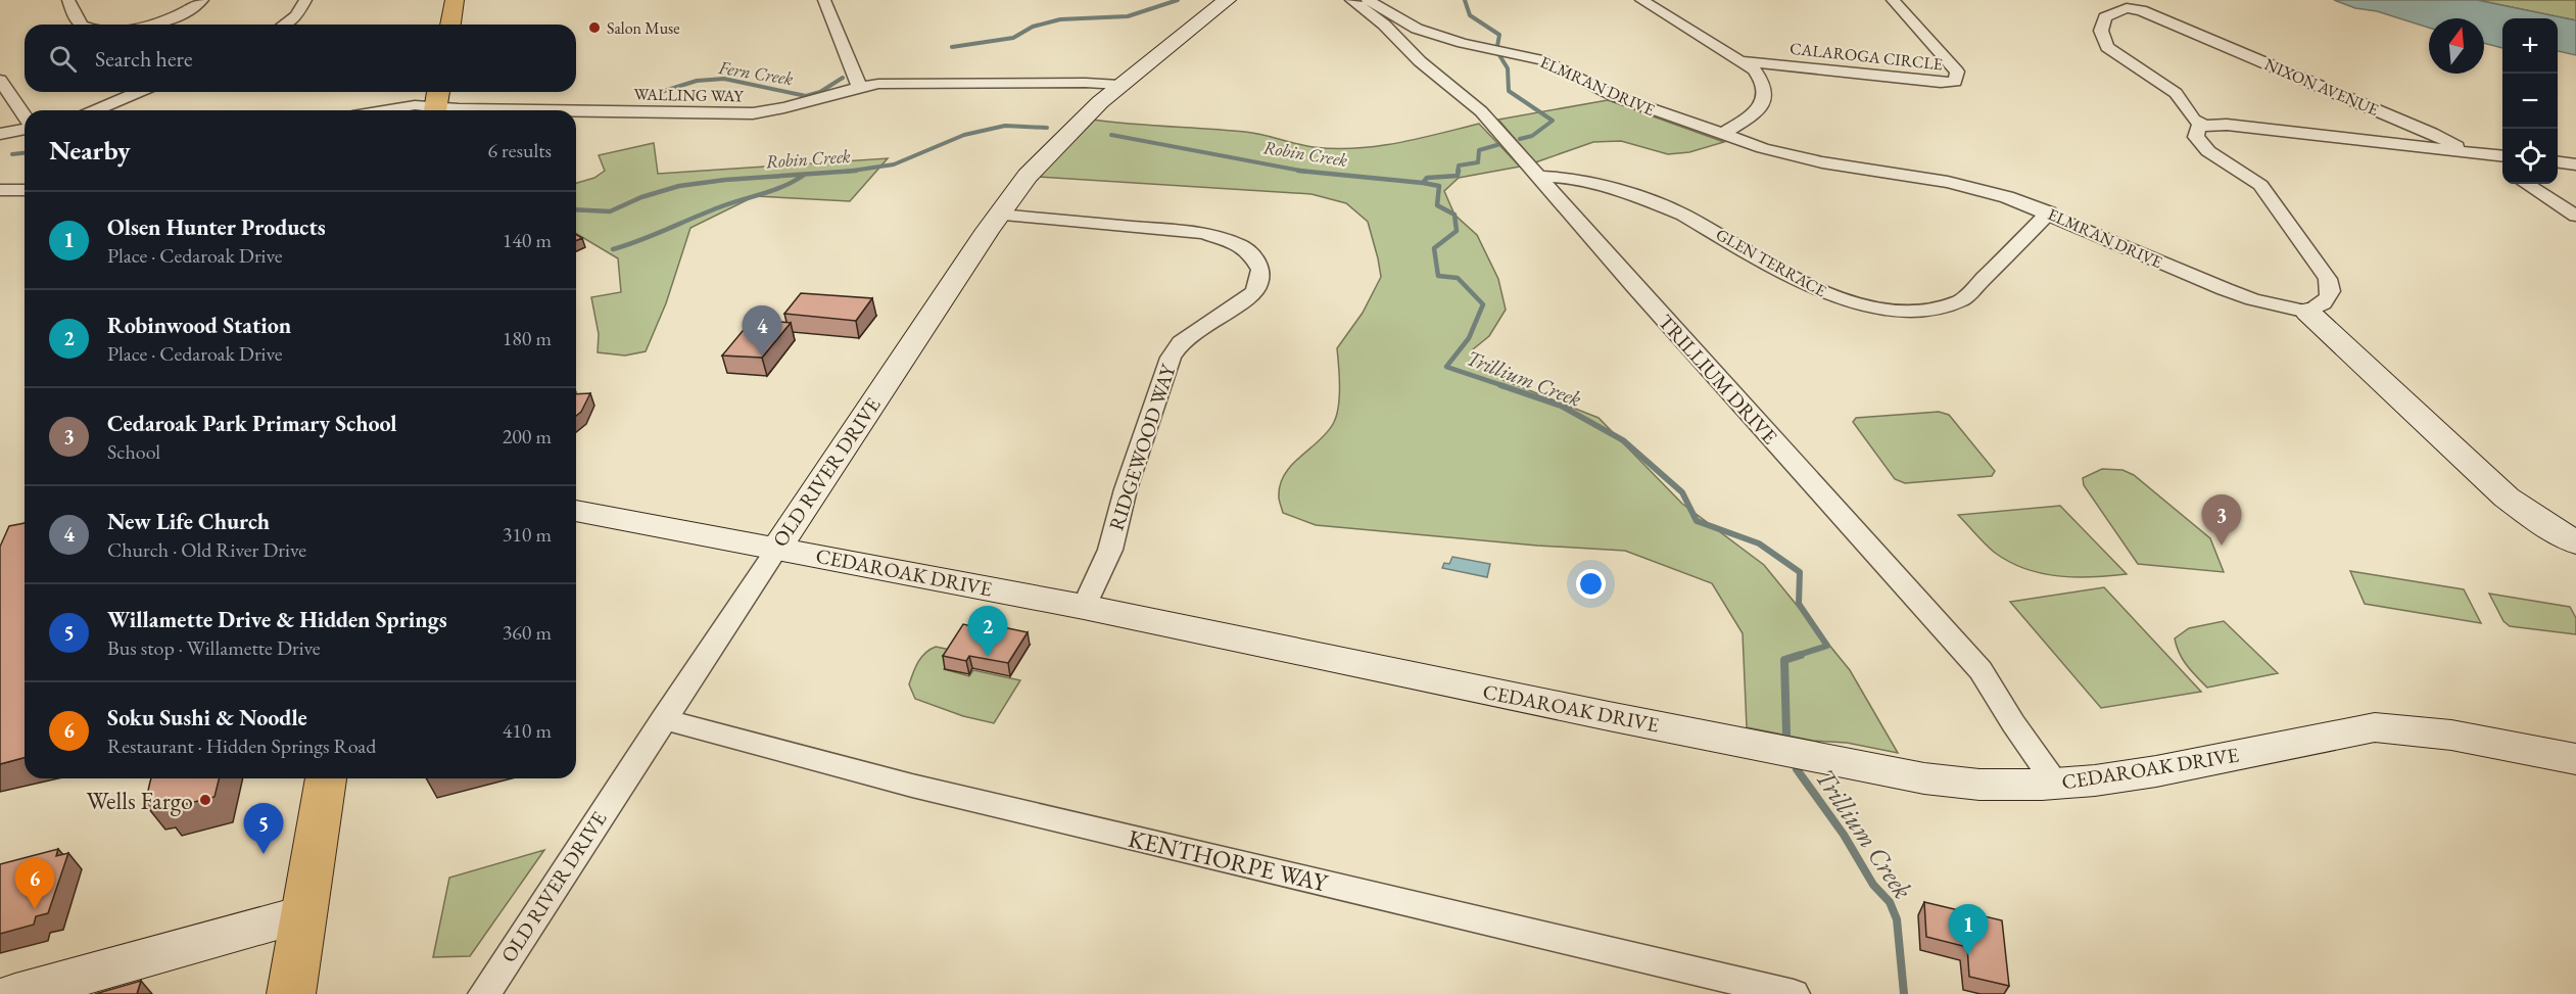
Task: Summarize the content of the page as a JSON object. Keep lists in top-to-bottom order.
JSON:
{
  "streets": {
    "street": [
      "CALAROGA CIRCLE",
      "ELMRAN DRIVE",
      "NIXON AVENUE",
      "WALLING WAY",
      "GLEN TERRACE",
      "TRILLIUM DRIVE",
      "RIDGEWOOD WAY",
      "OLD RIVER DRIVE",
      "CEDAROAK DRIVE",
      "KENTHORPE WAY"
    ]
  },
  "crossings": [
    ["ELMRAN DRIVE", "GLEN TERRACE"],
    ["WALLING WAY", "OLD RIVER DRIVE"],
    ["GLEN TERRACE", "TRILLIUM DRIVE"],
    ["TRILLIUM DRIVE", "CEDAROAK DRIVE"],
    ["RIDGEWOOD WAY", "OLD RIVER DRIVE"],
    ["RIDGEWOOD WAY", "CEDAROAK DRIVE"],
    ["OLD RIVER DRIVE", "CEDAROAK DRIVE"],
    ["OLD RIVER DRIVE", "KENTHORPE WAY"]
  ],
  "water": ["Fern Creek", "Robin Creek", "Trillium Creek"],
  "places": ["Salon Muse", "Wells Fargo"],
  "north": "top",
  "page": {
    "map_buttons": ["+", "−"],
    "search": "Search here",
    "heading": ["Nearby", "6 results"],
    "list": [
      {
        "mark": "1",
        "name": "Olsen Hunter Products",
        "note": "Place · Cedaroak Drive",
        "value": "140 m"
      },
      {
        "mark": "2",
        "name": "Robinwood Station",
        "note": "Place · Cedaroak Drive",
        "value": "180 m"
      },
      {
        "mark": "3",
        "name": "Cedaroak Park Primary School",
        "note": "School",
        "value": "200 m"
      },
      {
        "mark": "4",
        "name": "New Life Church",
        "note": "Church · Old River Drive",
        "value": "310 m"
      },
      {
        "mark": "5",
        "name": "Willamette Drive & Hidden Springs",
        "note": "Bus stop · Willamette Drive",
        "value": "360 m"
      },
      {
        "mark": "6",
        "name": "Soku Sushi & Noodle",
        "note": "Restaurant · Hidden Springs Road",
        "value": "410 m"
      }
    ],
    "pins": [
      "4",
      "3",
      "2",
      "5",
      "6",
      "1"
    ]
  }
}
